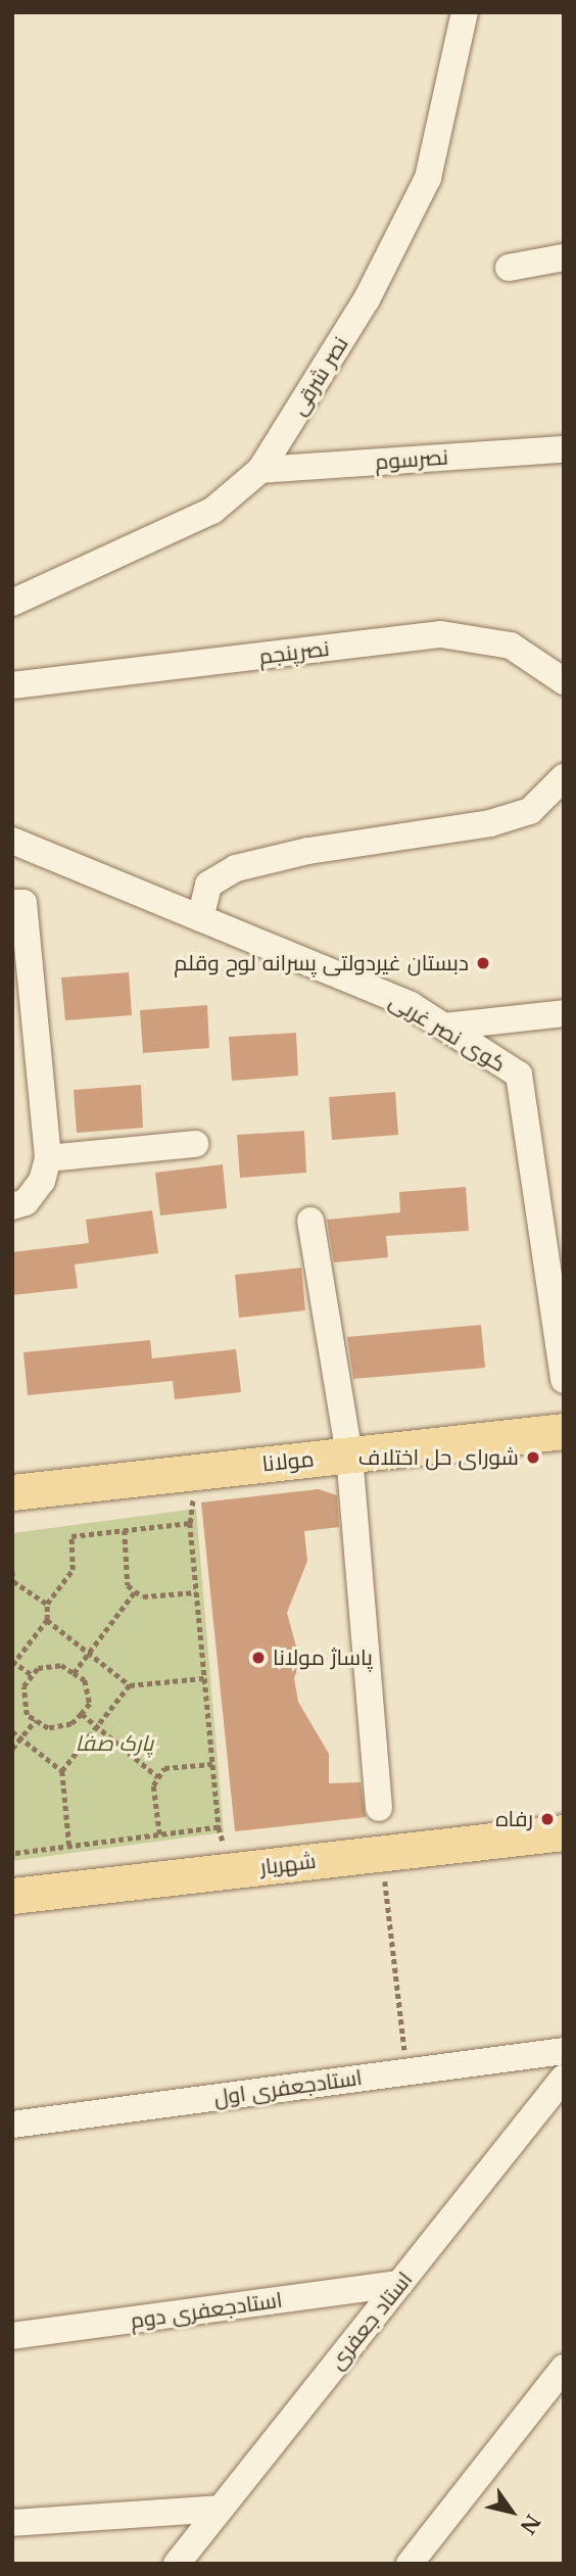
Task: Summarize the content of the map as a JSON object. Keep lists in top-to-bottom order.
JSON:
{
  "streets": {
    "main road": ["مولانا", "شهریار"],
    "street": [
      "نصر شرقی",
      "نصرسوم",
      "نصرپنجم",
      "کوی نصر غربی",
      "استادجعفری اول",
      "استادجعفری دوم",
      "استاد جعفری"
    ]
  },
  "crossings": [
    ["نصر شرقی", "نصرسوم"],
    ["استادجعفری دوم", "استاد جعفری"]
  ],
  "parks": ["پارک صفا"],
  "places": [
    "دبستان غیردولتی پسرانه لوح وقلم",
    "شورای حل اختلاف",
    "پاساژ مولانا",
    "رفاه"
  ],
  "north": "bottom right"
}
